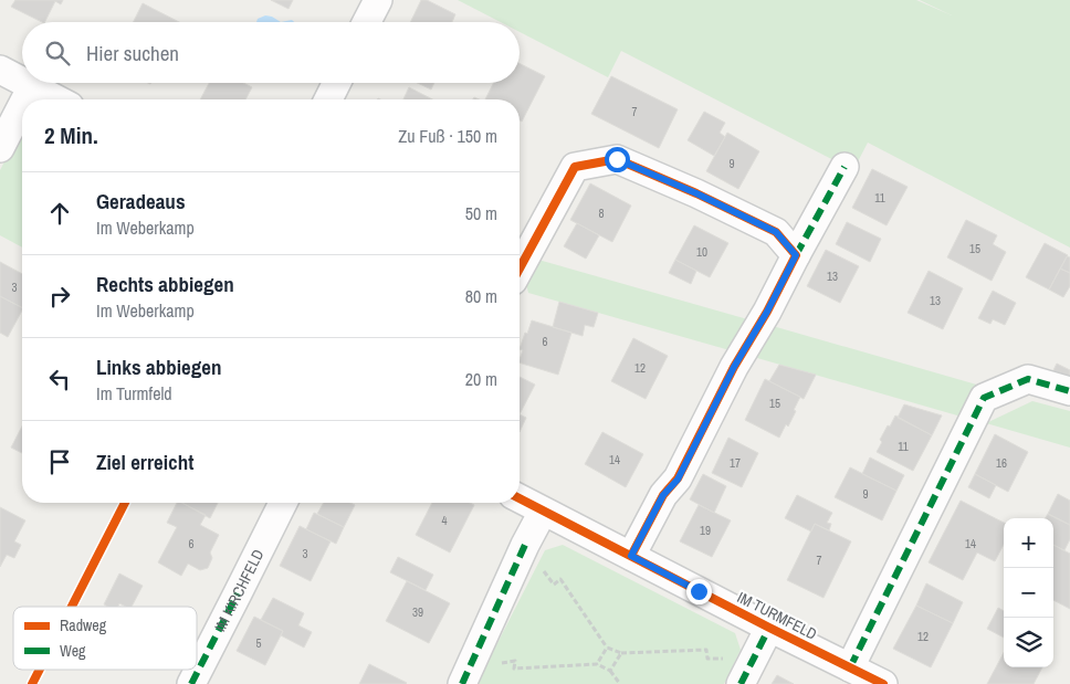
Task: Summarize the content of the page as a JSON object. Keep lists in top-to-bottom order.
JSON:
{
  "streets": {
    "street": ["IM KIRCHFELD", "IM TURMFELD"]
  },
  "house_numbers": [
    "7",
    "9",
    "11",
    "8",
    "15",
    "10",
    "13",
    "3",
    "13",
    "6",
    "12",
    "15",
    "11",
    "14",
    "17",
    "16",
    "9",
    "4",
    "19",
    "6",
    "14",
    "3",
    "7",
    "39",
    "12",
    "5"
  ],
  "legend": ["Radweg", "Weg"],
  "page": {
    "search": "Hier suchen",
    "heading": ["2 Min.", "Zu Fuß · 150 m"],
    "list": [
      ["Geradeaus", "Im Weberkamp", "50 m"],
      ["Rechts abbiegen", "Im Weberkamp", "80 m"],
      ["Links abbiegen", "Im Turmfeld", "20 m"],
      "Ziel erreicht"
    ],
    "map_buttons": ["+", "−"]
  }
}
